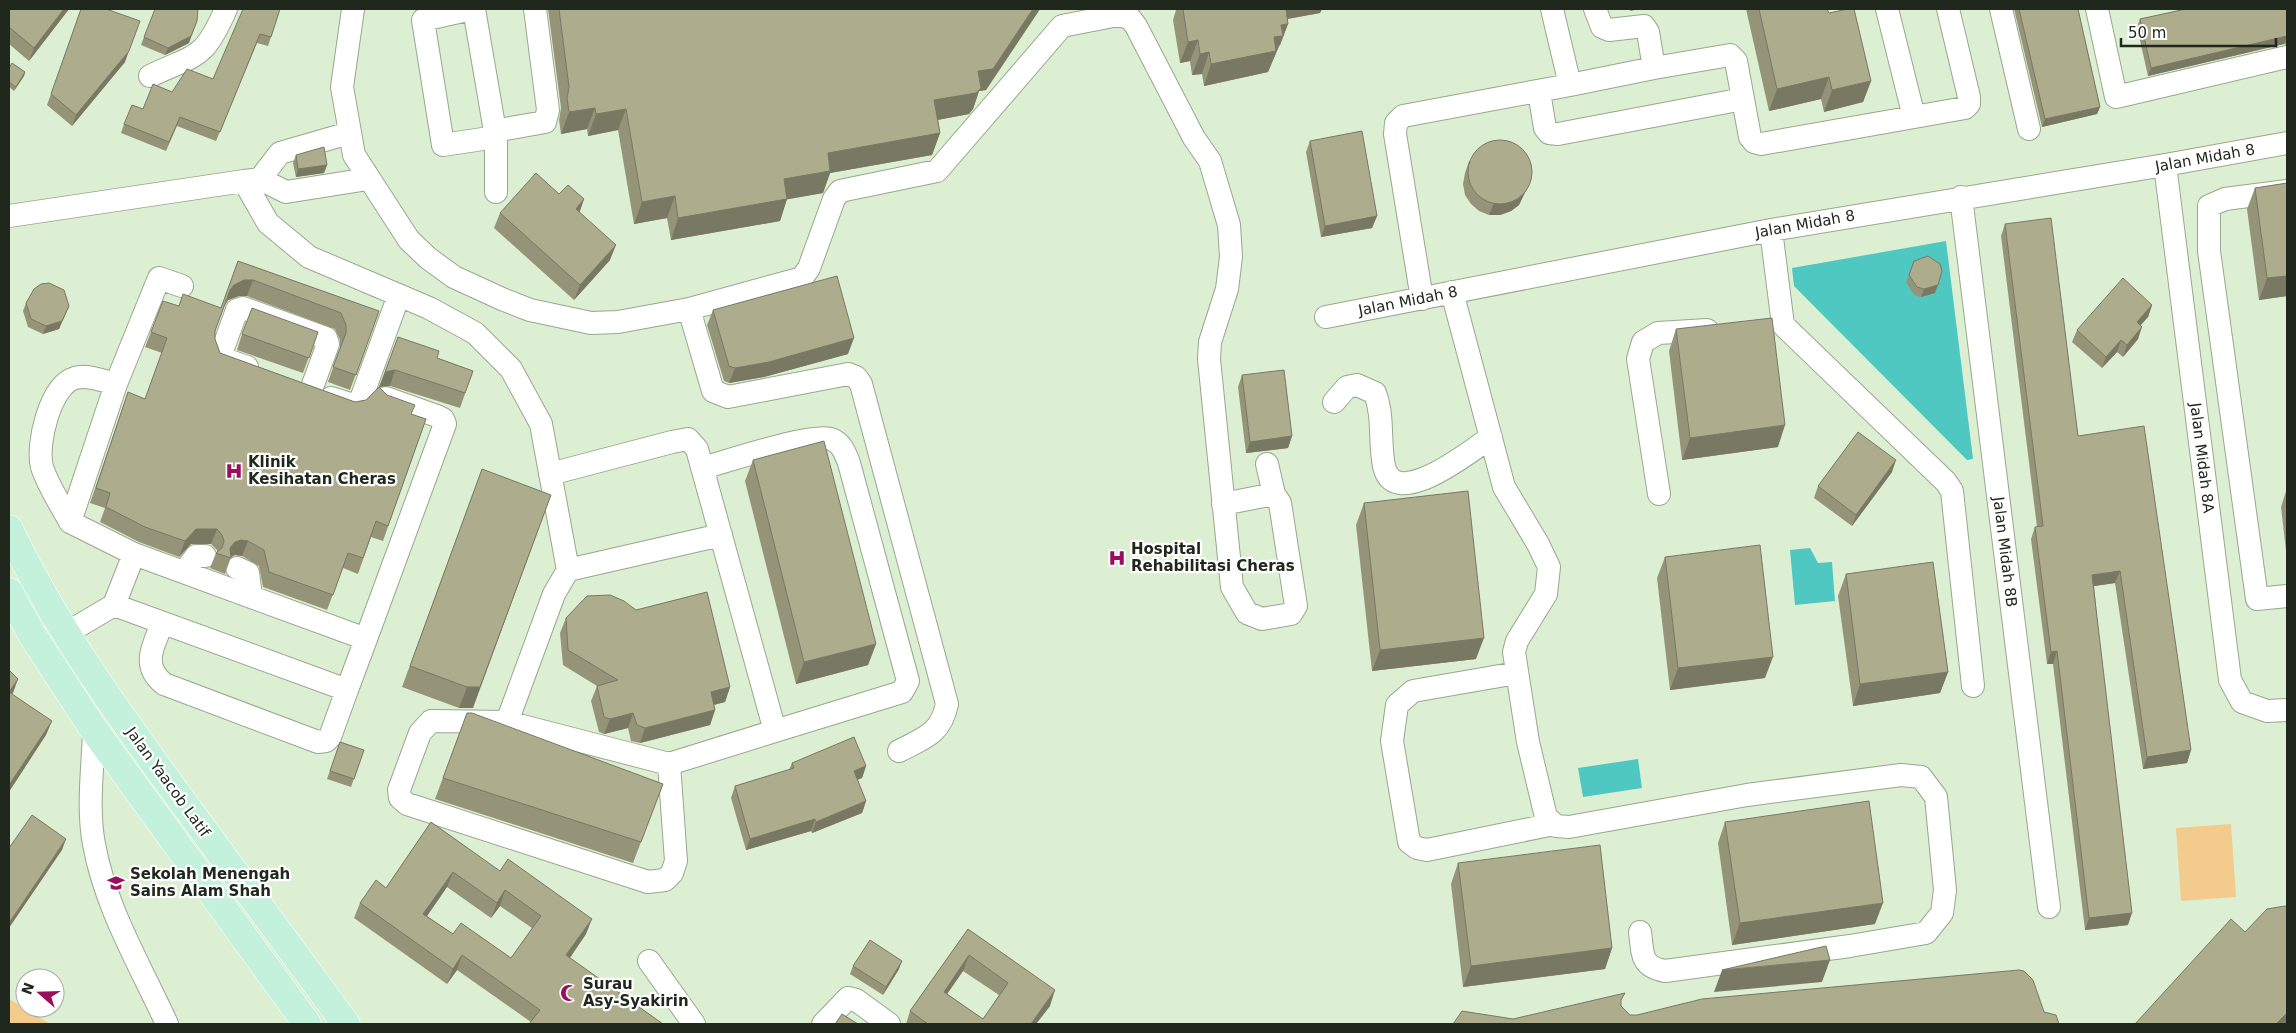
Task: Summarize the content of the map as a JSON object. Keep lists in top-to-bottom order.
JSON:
{
  "streets": {
    "main road": ["Jalan Yaacob Latif"],
    "street": ["Jalan Midah 8", "Jalan Midah 8A", "Jalan Midah 8B"]
  },
  "crossings": [
    ["Jalan Midah 8", "Jalan Midah 8A"],
    ["Jalan Midah 8", "Jalan Midah 8B"]
  ],
  "places": {
    "hospital": ["Klinik Kesihatan Cheras", "Hospital Rehabilitasi Cheras"],
    "school or university": ["Sekolah Menengah Sains Alam Shah"],
    "mosque": ["Surau Asy-Syakirin"]
  },
  "scale_bar": "50 m",
  "north": "left"
}
